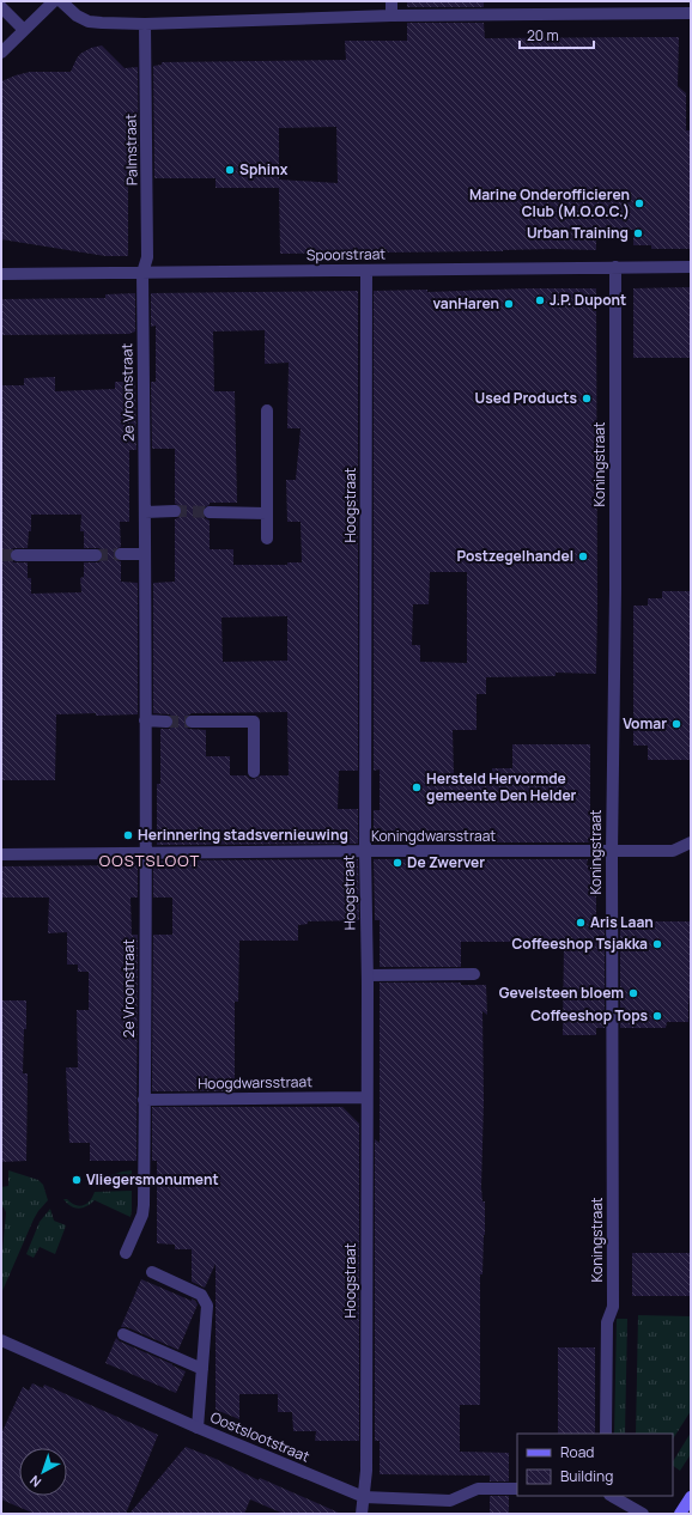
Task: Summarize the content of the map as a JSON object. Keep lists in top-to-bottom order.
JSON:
{
  "streets": {
    "street": [
      "Palmstraat",
      "Spoorstraat",
      "2e Vroonstraat",
      "Koningstraat",
      "Hoogstraat",
      "Koningdwarsstraat",
      "Hoogdwarsstraat",
      "Oostslootstraat"
    ]
  },
  "crossings": [
    ["Palmstraat", "Spoorstraat"],
    ["Palmstraat", "2e Vroonstraat"],
    ["Spoorstraat", "2e Vroonstraat"],
    ["Spoorstraat", "Koningstraat"],
    ["Spoorstraat", "Hoogstraat"],
    ["2e Vroonstraat", "Koningdwarsstraat"],
    ["2e Vroonstraat", "Hoogdwarsstraat"],
    ["Koningstraat", "Koningdwarsstraat"],
    ["Hoogstraat", "Koningdwarsstraat"],
    ["Hoogstraat", "Hoogdwarsstraat"],
    ["Hoogstraat", "Oostslootstraat"]
  ],
  "districts": ["OOSTSLOOT"],
  "places": [
    "Sphinx",
    "Marine Onderofficieren Club (M.O.O.C.)",
    "Urban Training",
    "J.P. Dupont",
    "vanHaren",
    "Used Products",
    "Postzegelhandel",
    "Vomar",
    "Hersteld Hervormde gemeente Den Helder",
    "Herinnering stadsvernieuwing",
    "De Zwerver",
    "Aris Laan",
    "Coffeeshop Tsjakka",
    "Gevelsteen bloem",
    "Coffeeshop Tops",
    "Vliegersmonument"
  ],
  "legend": ["Road", "Building"],
  "scale_bar": "20 m",
  "north": "bottom left"
}
